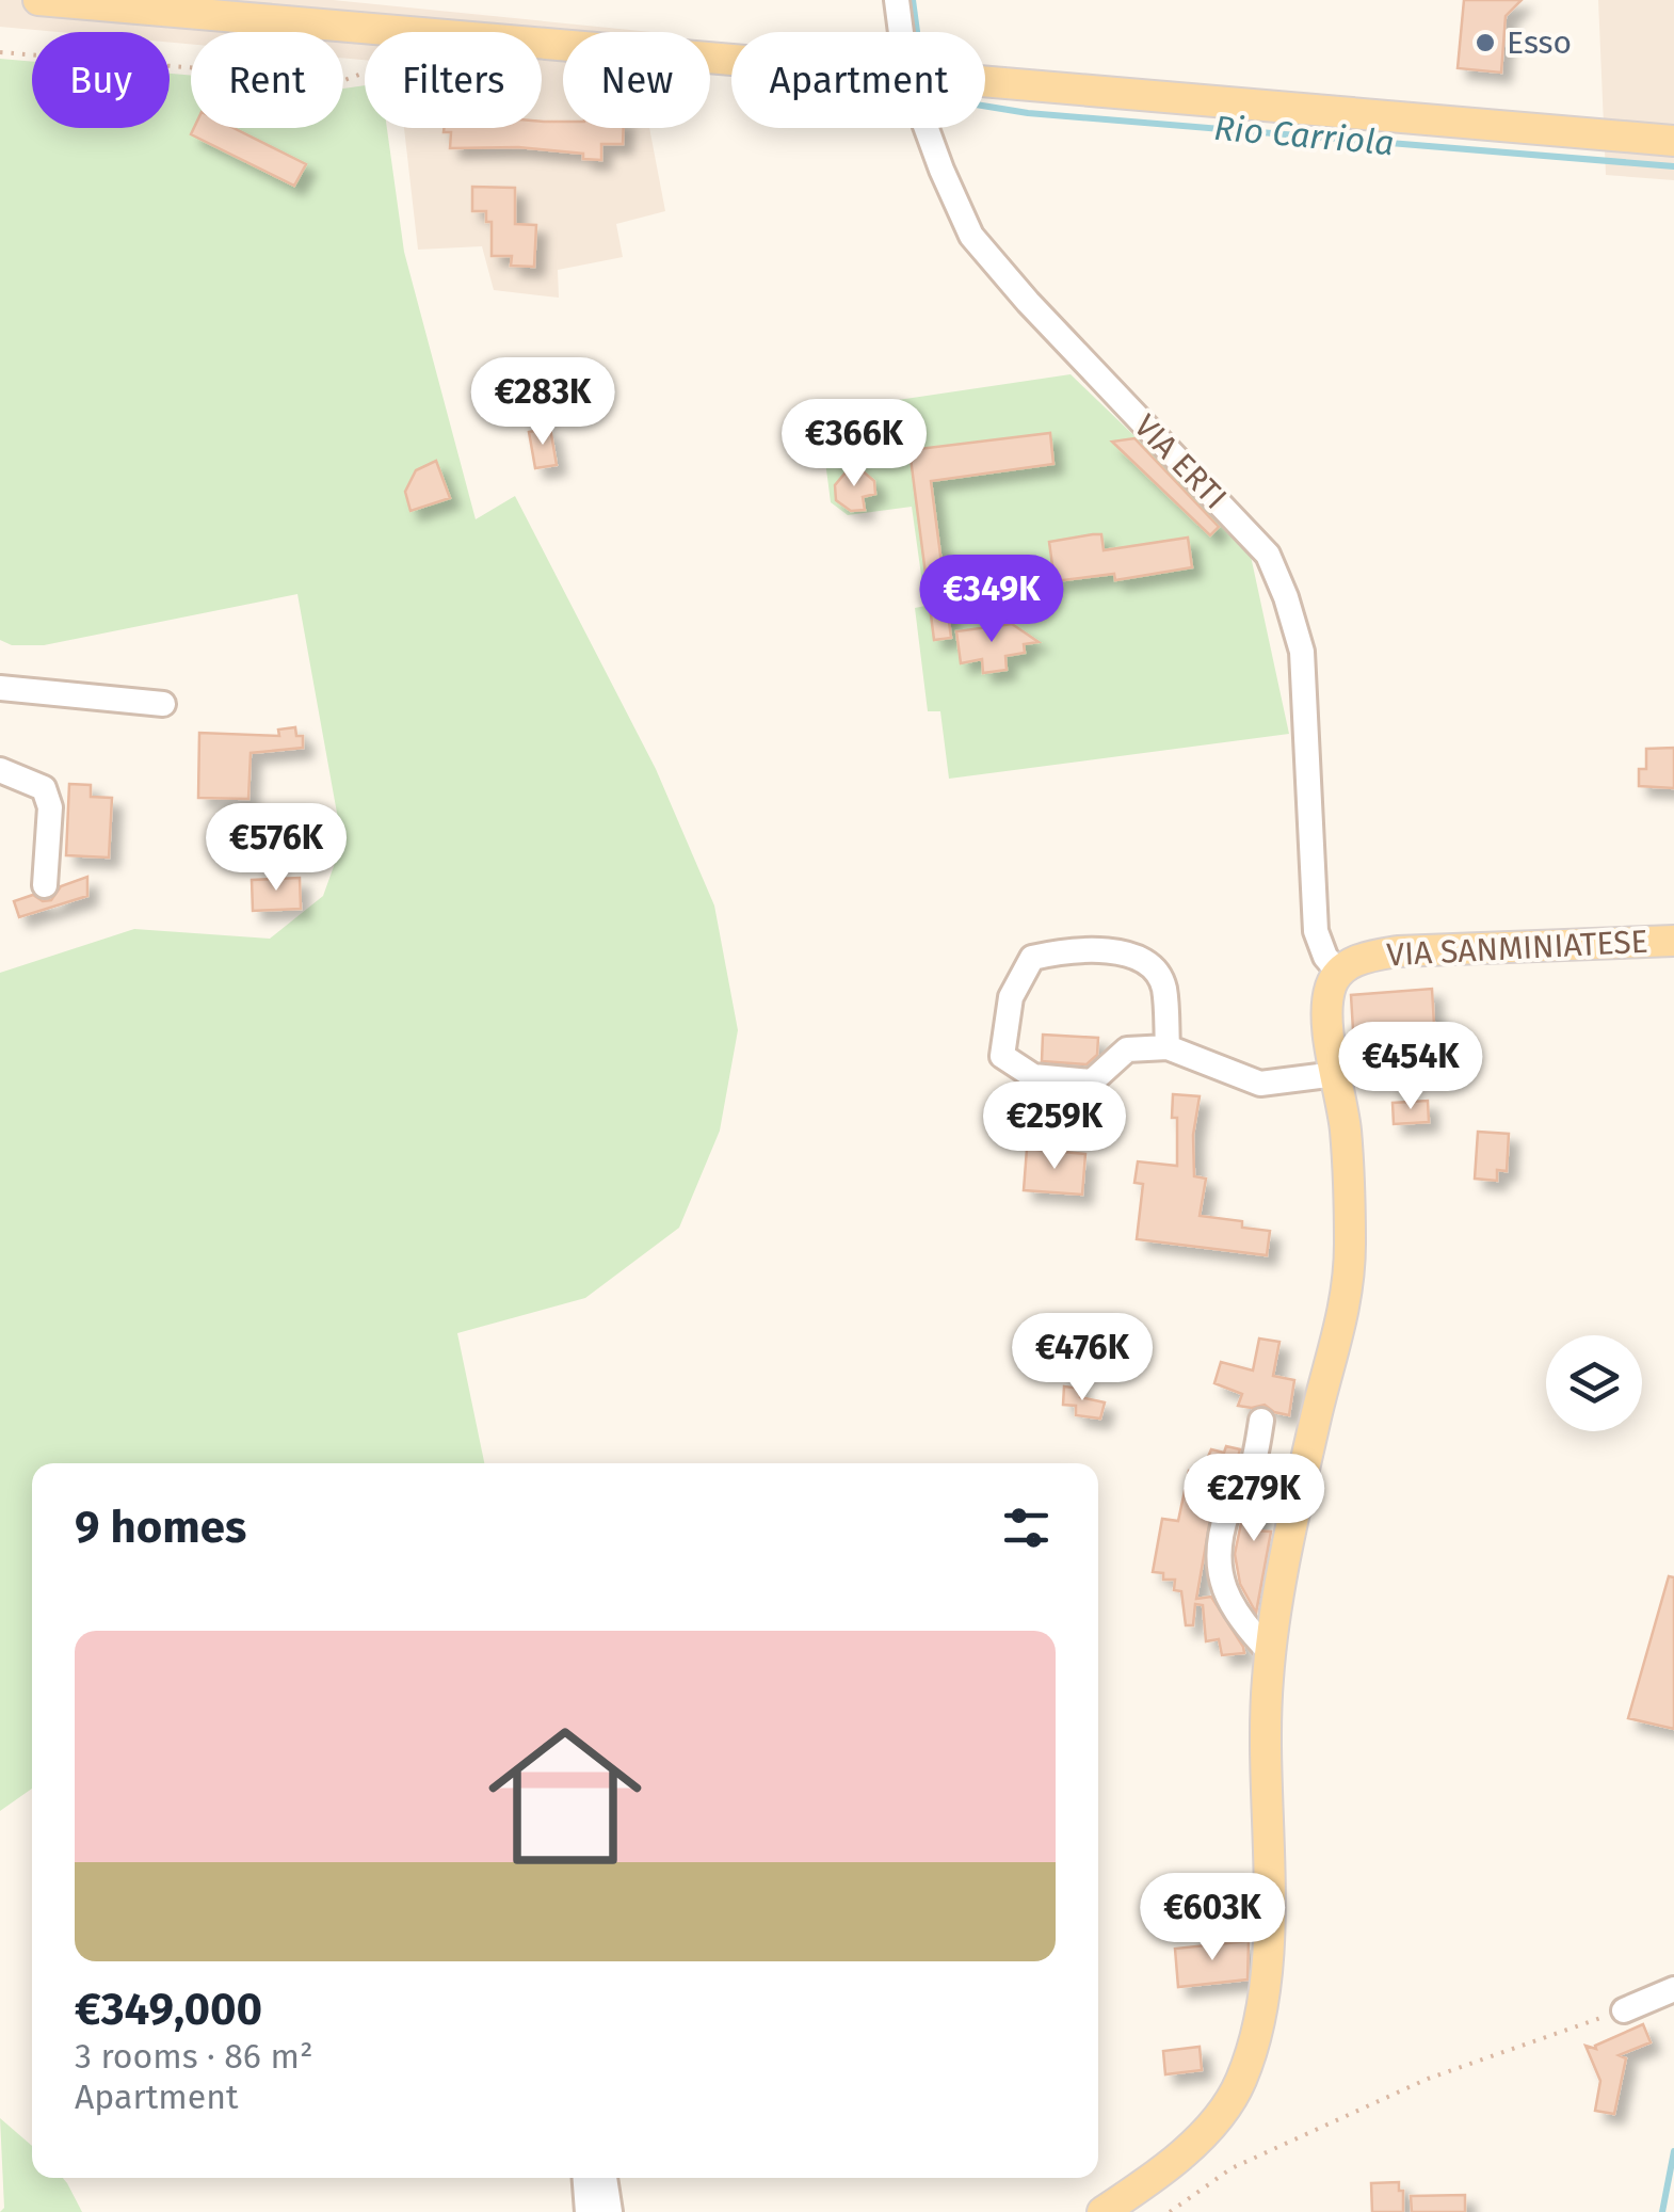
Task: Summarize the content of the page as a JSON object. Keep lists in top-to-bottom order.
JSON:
{
  "streets": {
    "main road": ["VIA SANMINIATESE"],
    "street": ["VIA ERTI"]
  },
  "crossings": [
    ["VIA ERTI", "VIA SANMINIATESE"]
  ],
  "water": ["Rio Carriola"],
  "places": ["Esso"],
  "page": {
    "chip": [
      "Buy",
      "Rent",
      "Filters",
      "New",
      "Apartment"
    ],
    "price": [
      "€283K",
      "€366K",
      "€349K",
      "€576K",
      "€454K",
      "€259K",
      "€476K",
      "€279K",
      "€603K"
    ],
    "heading": "9 homes",
    "list": [
      {
        "name": "€349,000",
        "note": "3 rooms · 86 m² · Apartment"
      }
    ]
  }
}
